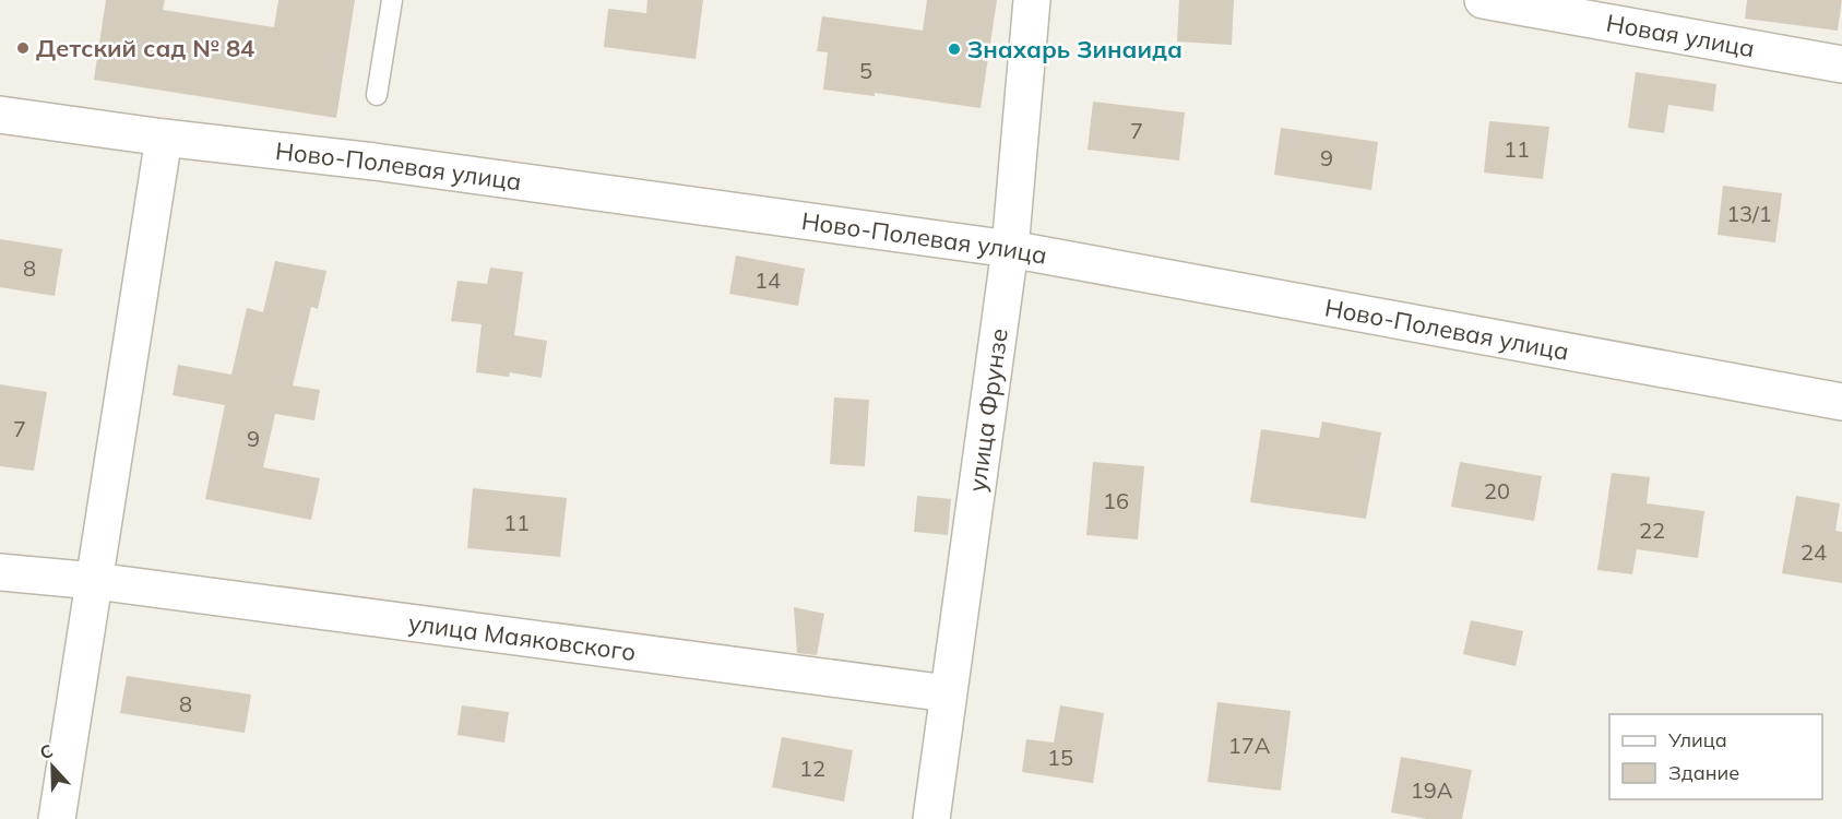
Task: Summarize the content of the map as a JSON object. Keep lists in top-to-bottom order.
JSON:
{
  "streets": {
    "street": [
      "Новая улица",
      "Ново-Полевая улица",
      "улица Фрунзе",
      "улица Маяковского"
    ]
  },
  "crossings": [
    ["Ново-Полевая улица", "улица Фрунзе"],
    ["улица Фрунзе", "улица Маяковского"]
  ],
  "places": ["Детский сад № 84", "Знахарь Зинаида"],
  "house_numbers": [
    "5",
    "7",
    "11",
    "9",
    "13/1",
    "8",
    "14",
    "7",
    "9",
    "20",
    "16",
    "11",
    "22",
    "24",
    "8",
    "17А",
    "15",
    "12",
    "19А"
  ],
  "legend": ["Улица", "Здание"],
  "north": "top"
}
